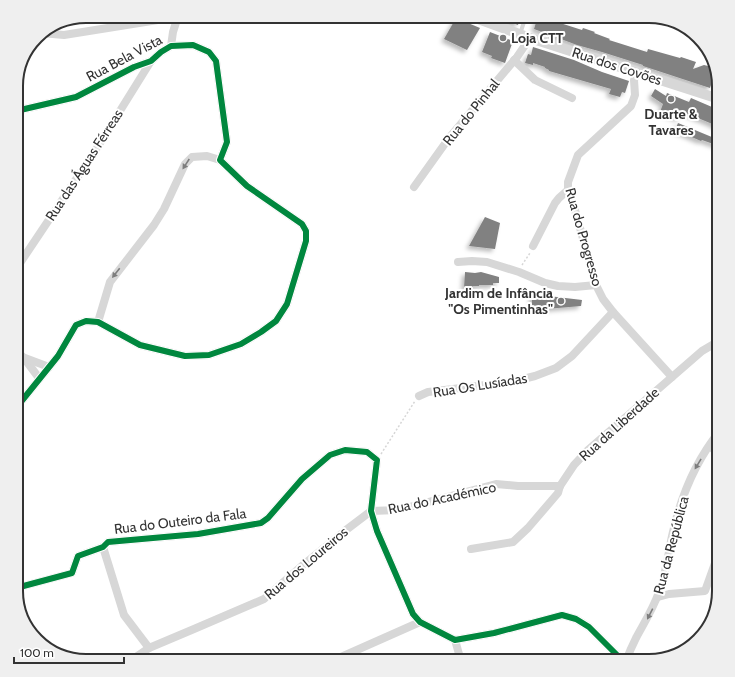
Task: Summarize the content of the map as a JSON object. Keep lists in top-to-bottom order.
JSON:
{
  "streets": {
    "street": [
      "Rua Bela Vista",
      "Rua dos Covões",
      "Rua do Pinhal",
      "Rua das Águas Férreas",
      "Rua do Progresso",
      "Rua Os Lusíadas",
      "Rua da Liberdade",
      "Rua do Académico",
      "Rua do Outeiro da Fala",
      "Rua da República",
      "Rua dos Loureiros"
    ]
  },
  "crossings": [
    ["Rua Bela Vista", "Rua das Águas Férreas"],
    ["Rua dos Covões", "Rua do Pinhal"],
    ["Rua dos Covões", "Rua do Progresso"],
    ["Rua do Progresso", "Rua Os Lusíadas"],
    ["Rua do Progresso", "Rua da Liberdade"],
    ["Rua da Liberdade", "Rua do Académico"],
    ["Rua do Académico", "Rua dos Loureiros"]
  ],
  "one_way": ["Rua da República"],
  "places": ["Loja CTT", "Duarte & Tavares", "Jardim de Infância \"Os Pimentinhas\""],
  "scale_bar": "100 m"
}
